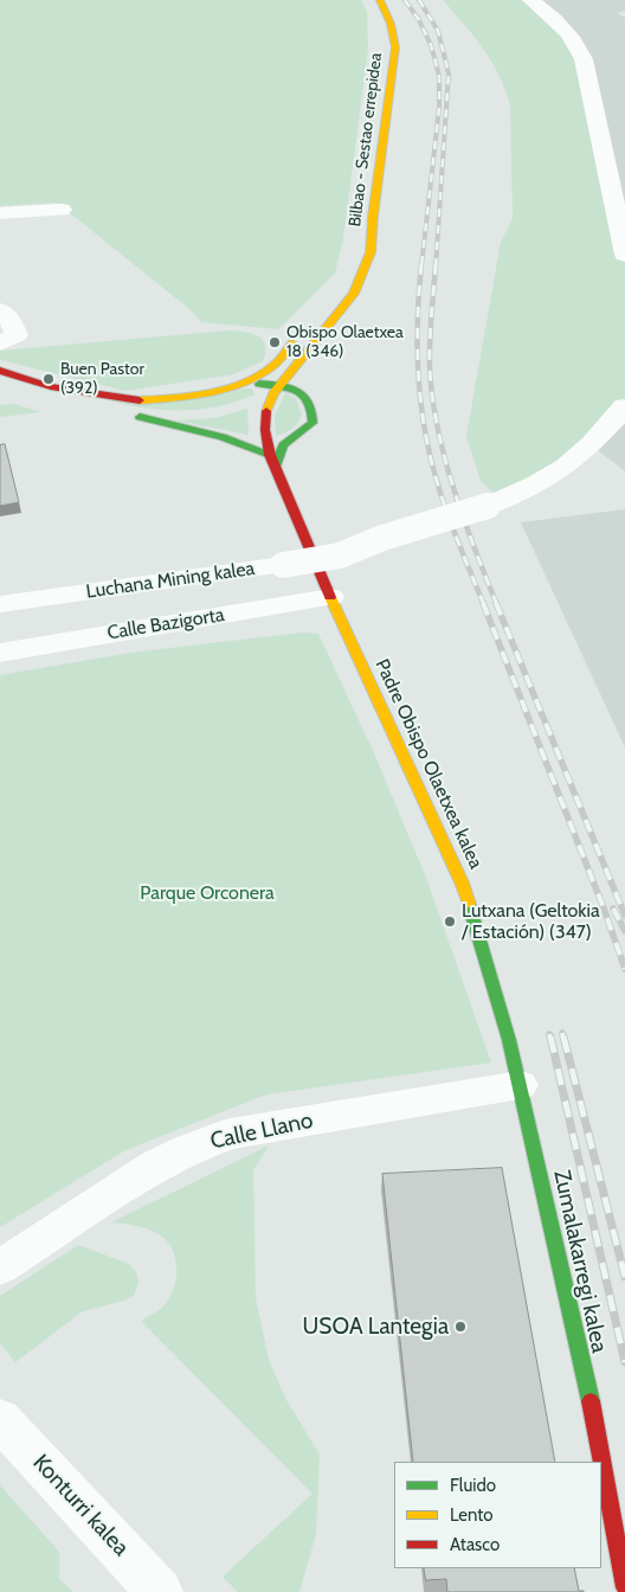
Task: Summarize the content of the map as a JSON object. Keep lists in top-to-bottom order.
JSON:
{
  "streets": {
    "main road": ["Bilbao - Sestao errepidea", "Padre Obispo Olaetxea kalea", "Zumalakarregi kalea"],
    "street": [
      "Luchana Mining kalea",
      "Calle Bazigorta",
      "Calle Llano",
      "Konturri kalea"
    ]
  },
  "crossings": [
    ["Calle Bazigorta", "Padre Obispo Olaetxea kalea"],
    ["Padre Obispo Olaetxea kalea", "Calle Llano"],
    ["Padre Obispo Olaetxea kalea", "Zumalakarregi kalea"],
    ["Calle Llano", "Zumalakarregi kalea"]
  ],
  "parks": ["Parque Orconera"],
  "places": [
    "Obispo Olaetxea 18 (346)",
    "Buen Pastor (392)",
    "Lutxana (Geltokia / Estación) (347)",
    "USOA Lantegia"
  ],
  "legend": ["Fluido", "Lento", "Atasco"]
}
